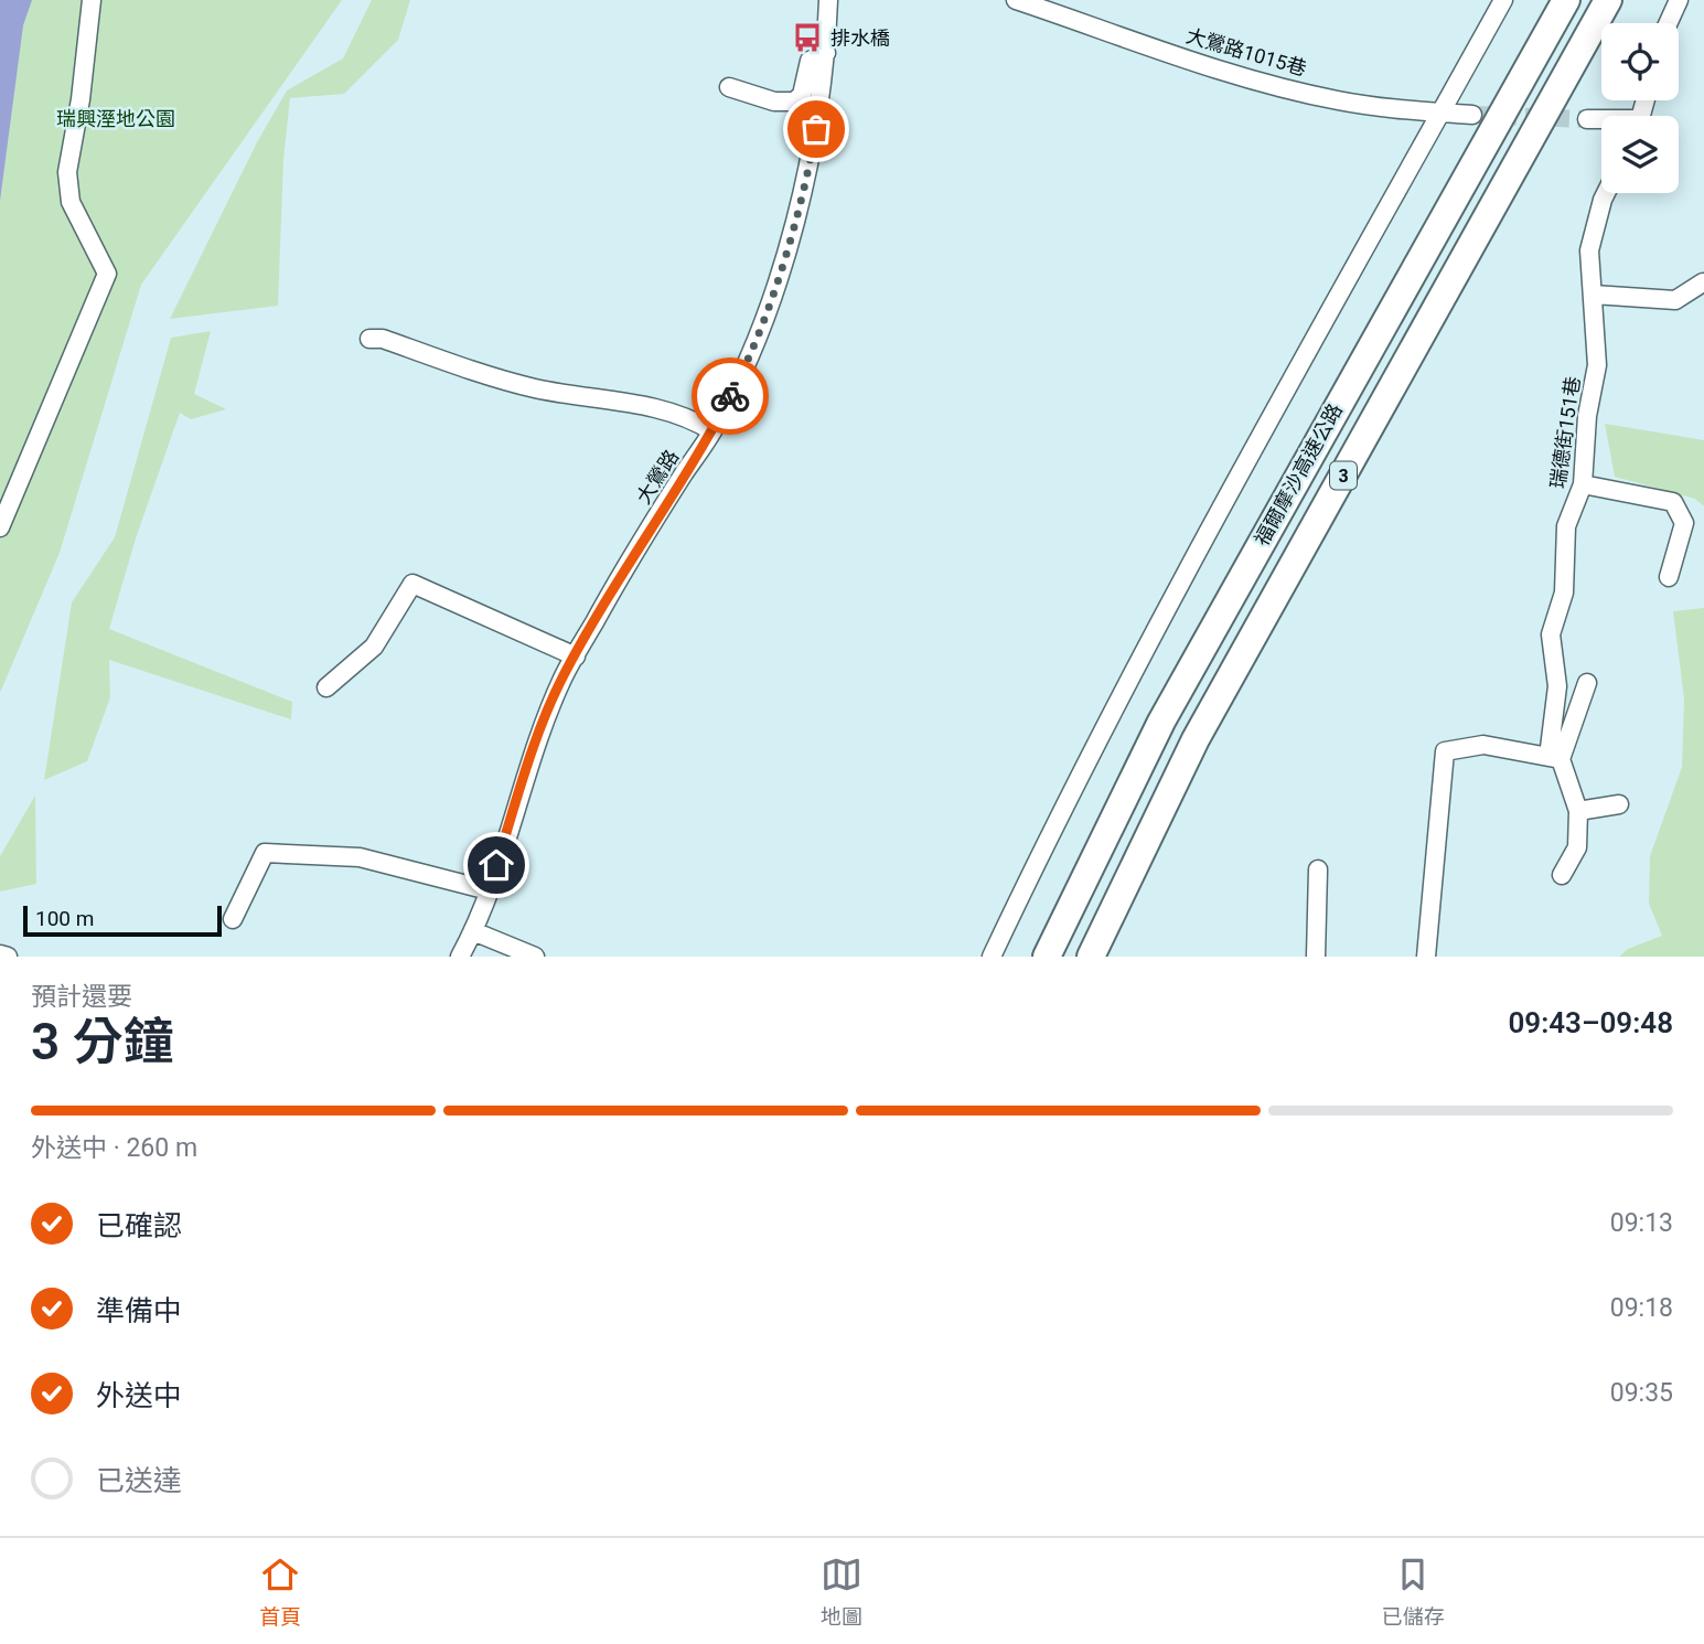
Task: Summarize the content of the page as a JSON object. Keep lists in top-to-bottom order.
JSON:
{
  "streets": {
    "highway": ["福爾摩沙高速公路", "3"],
    "street": ["大鶯路1015巷", "瑞德街151巷", "大鶯路"]
  },
  "parks": ["瑞興溼地公園"],
  "places": {
    "bus stop": ["排水橋"]
  },
  "scale_bar": "100 m",
  "page": {
    "scale": "100 m",
    "heading": ["3 分鐘", "預計還要", "09:43–09:48"],
    "bar": "外送中 · 260 m",
    "list": [
      ["已確認", "09:13"],
      ["準備中", "09:18"],
      ["外送中", "09:35"],
      "已送達"
    ],
    "tabs": ["首頁", "地圖", "已儲存"]
  }
}
